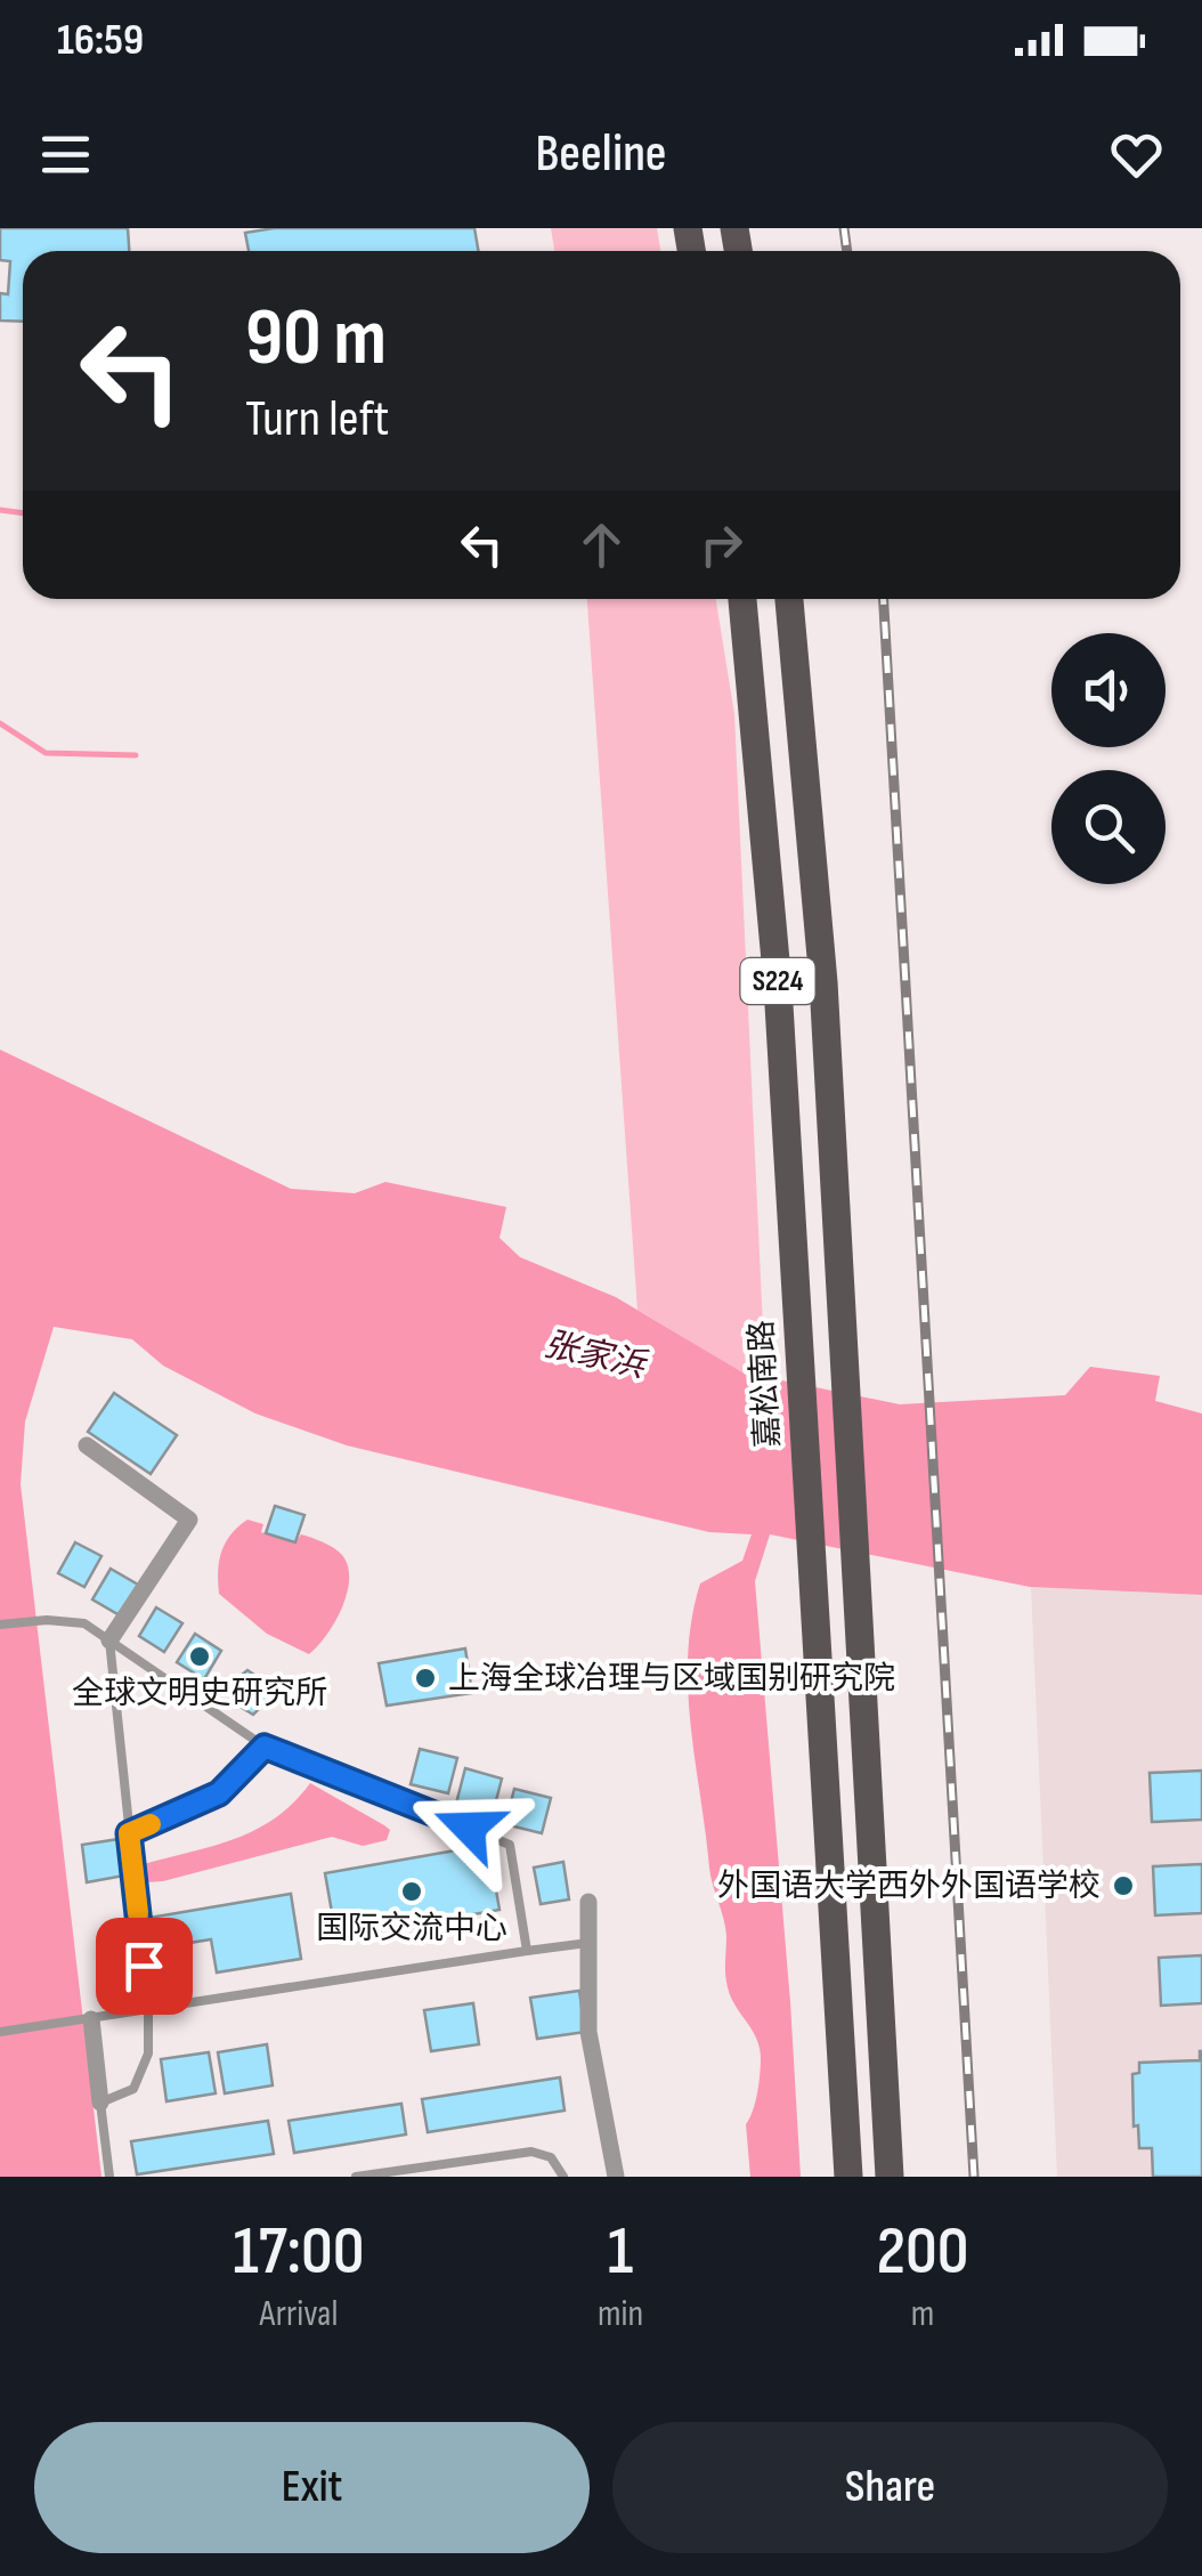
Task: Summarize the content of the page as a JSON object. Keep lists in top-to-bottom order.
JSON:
{
  "streets": {
    "main road": ["S224", "嘉松南路"]
  },
  "water": ["张家浜"],
  "places": [
    "全球文明史研究所",
    "上海全球冶理与区域国别研究院",
    "外国语大学西外外国语学校",
    "国际交流中心"
  ],
  "page": {
    "status": "16:59",
    "header": "Beeline",
    "turn": ["90 m", "Turn left"],
    "eta": [
      "17:00",
      "Arrival",
      "1",
      "min",
      "200",
      "m"
    ],
    "buttons": ["Exit", "Share"]
  }
}
